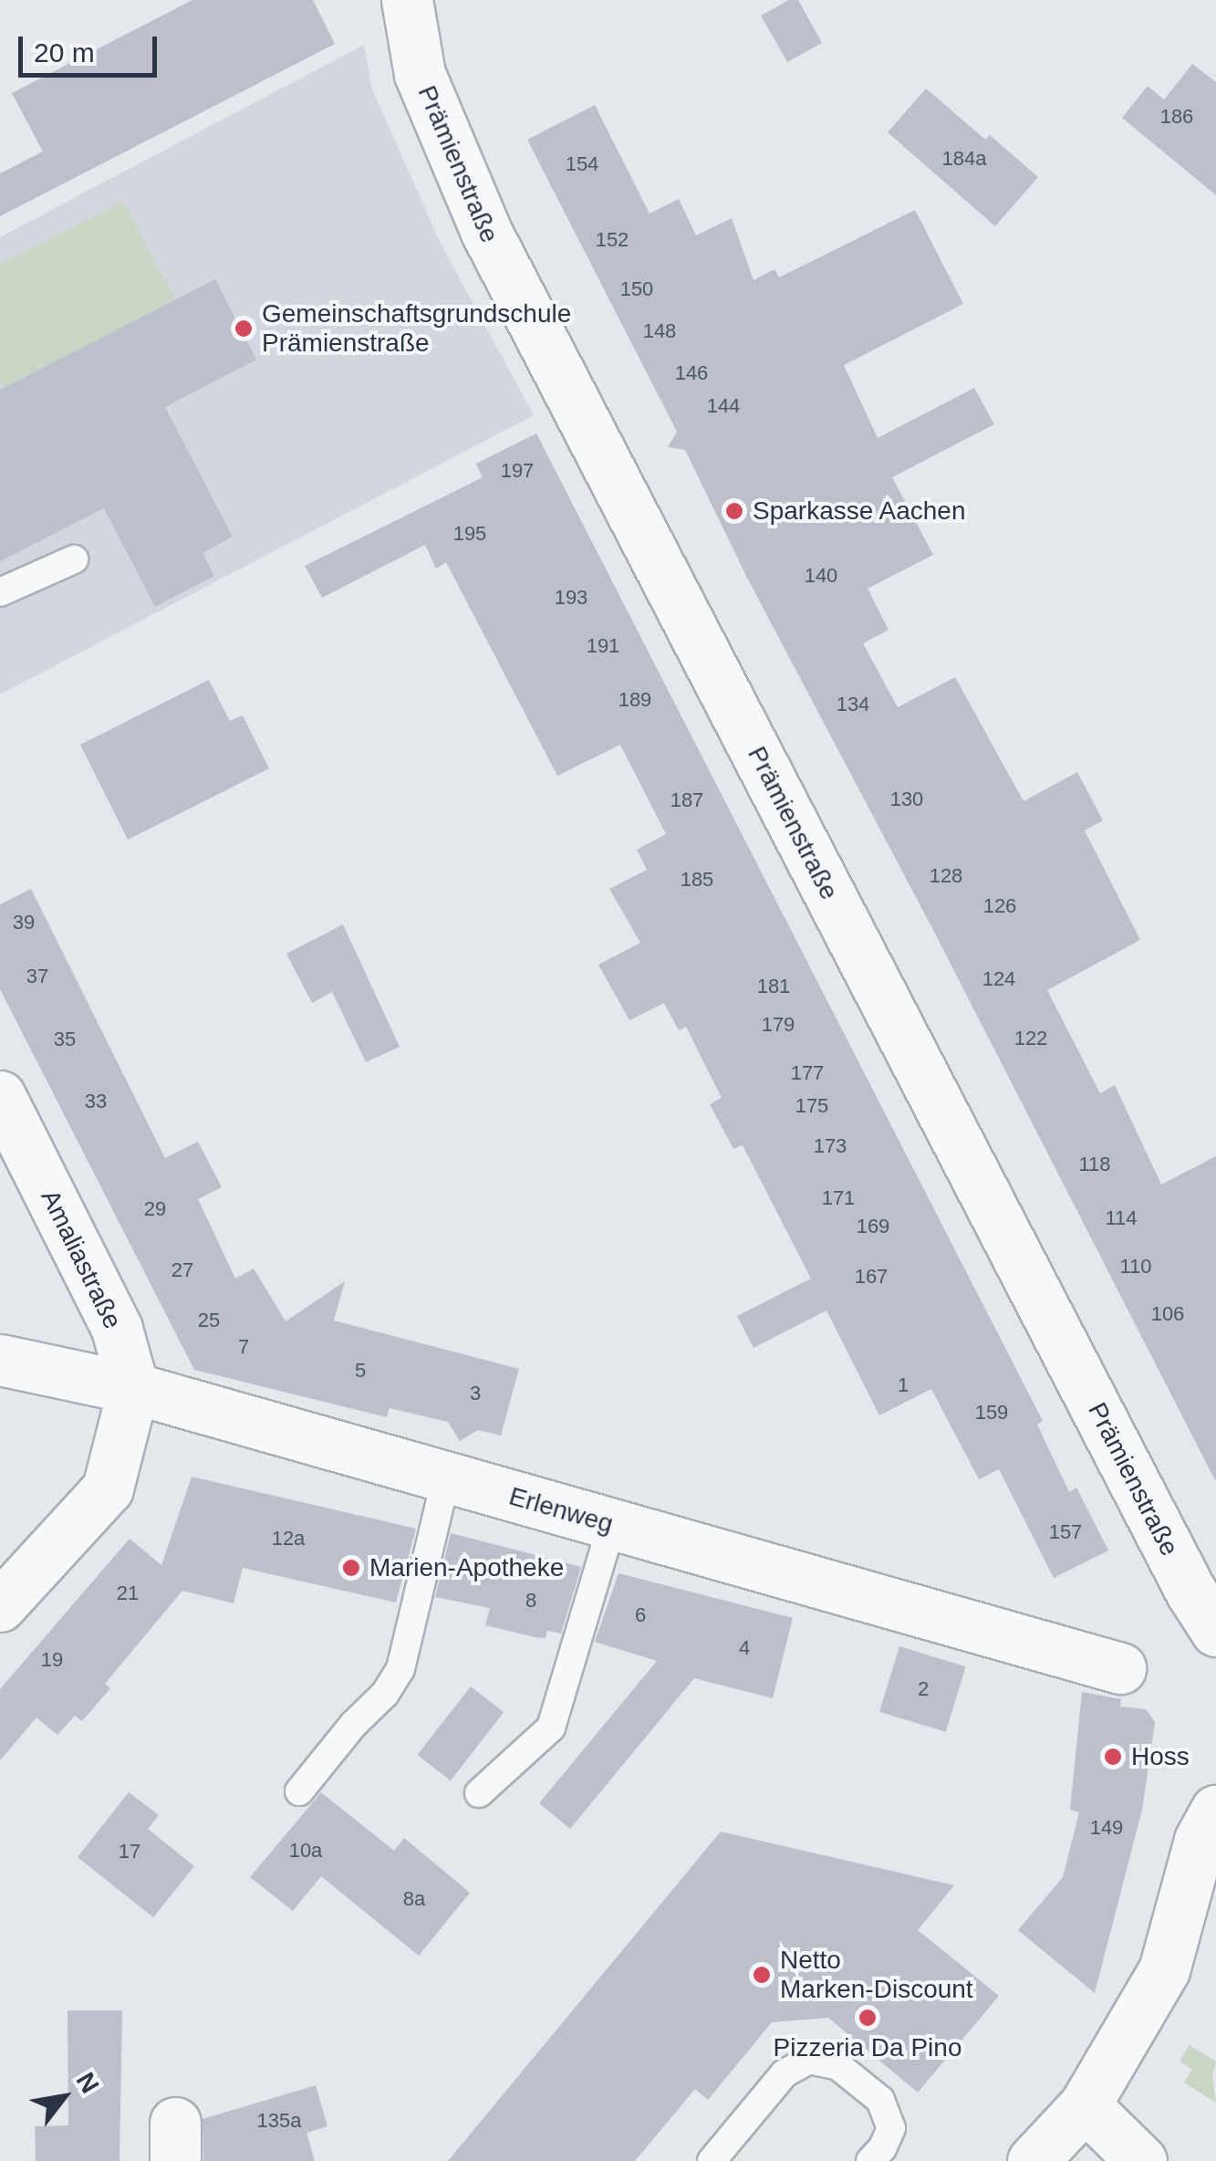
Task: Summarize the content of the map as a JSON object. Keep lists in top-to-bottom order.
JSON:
{
  "streets": {
    "street": ["Prämienstraße", "Amaliastraße", "Erlenweg"]
  },
  "crossings": [
    ["Amaliastraße", "Erlenweg"]
  ],
  "places": [
    "Gemeinschaftsgrundschule Prämienstraße",
    "Sparkasse Aachen",
    "Marien-Apotheke",
    "Hoss",
    "Netto Marken-Discount",
    "Pizzeria Da Pino"
  ],
  "house_numbers": [
    "186",
    "184a",
    "154",
    "152",
    "150",
    "148",
    "146",
    "144",
    "197",
    "195",
    "140",
    "193",
    "191",
    "189",
    "134",
    "130",
    "187",
    "128",
    "185",
    "126",
    "39",
    "37",
    "124",
    "181",
    "179",
    "122",
    "35",
    "177",
    "33",
    "175",
    "173",
    "118",
    "171",
    "29",
    "114",
    "169",
    "110",
    "27",
    "167",
    "106",
    "25",
    "7",
    "5",
    "1",
    "3",
    "159",
    "157",
    "12a",
    "21",
    "8",
    "6",
    "4",
    "19",
    "2",
    "149",
    "10a",
    "17",
    "8a",
    "135a"
  ],
  "scale_bar": "20 m",
  "north": "top right"
}
